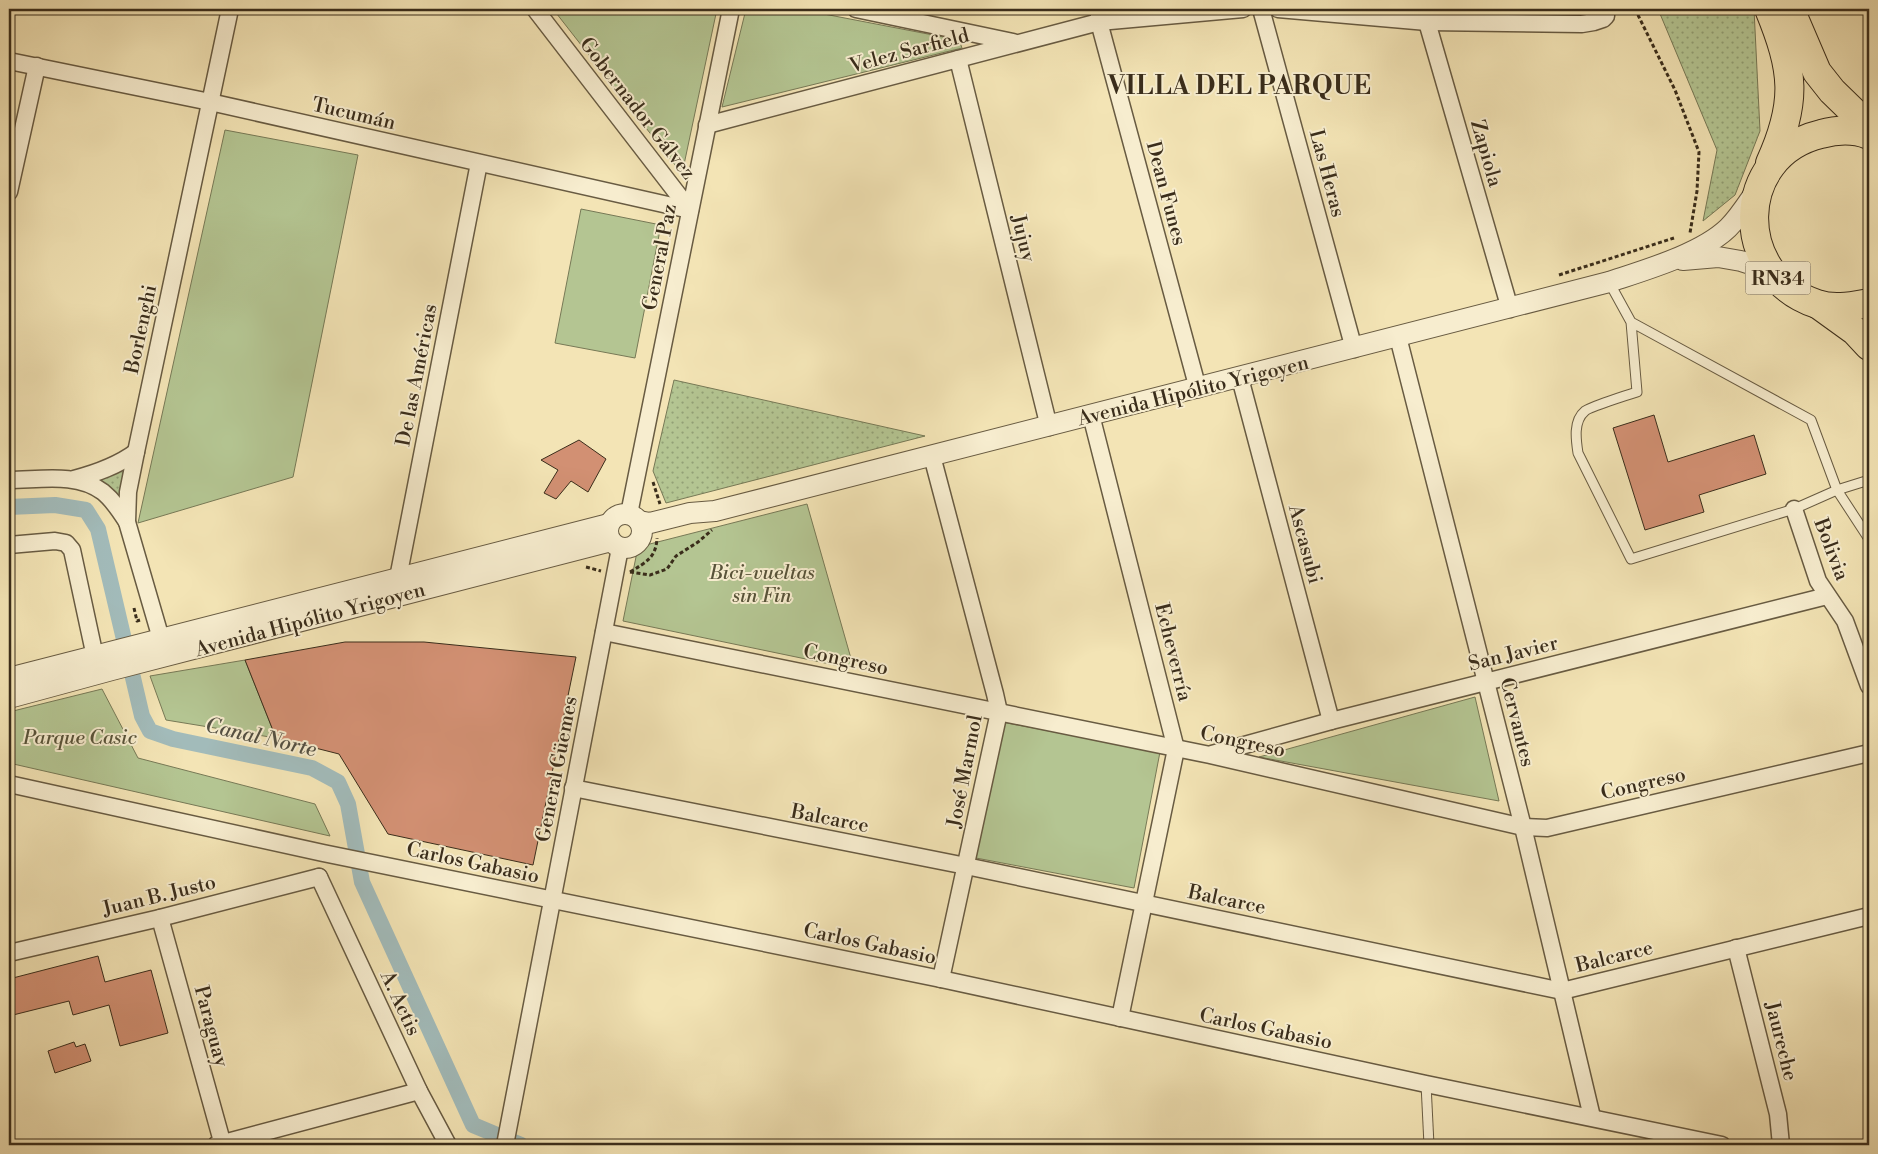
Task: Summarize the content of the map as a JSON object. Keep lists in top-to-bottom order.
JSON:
{
  "streets": {
    "highway": ["RN34"],
    "street": [
      "Velez Sarfield",
      "Gobernador Gálvez",
      "Tucumán",
      "Zapiola",
      "Las Heras",
      "Dean Funes",
      "Jujuy",
      "General Paz",
      "Borlenghi",
      "De las Américas",
      "Avenida Hipólito Yrigoyen",
      "Ascasubi",
      "Bolivia",
      "Echeverría",
      "San Javier",
      "Congreso",
      "Cervantes",
      "General Güemes",
      "José Marmol",
      "Balcarce",
      "Carlos Gabasio",
      "Juan B. Justo",
      "A. Actis",
      "Paraguay",
      "Jaureche"
    ]
  },
  "crossings": [
    ["Velez Sarfield", "Dean Funes"],
    ["Velez Sarfield", "Jujuy"],
    ["Velez Sarfield", "General Paz"],
    ["Gobernador Gálvez", "Tucumán"],
    ["Gobernador Gálvez", "General Paz"],
    ["Tucumán", "General Paz"],
    ["Tucumán", "Borlenghi"],
    ["Tucumán", "De las Américas"],
    ["Zapiola", "Avenida Hipólito Yrigoyen"],
    ["Las Heras", "Avenida Hipólito Yrigoyen"],
    ["Dean Funes", "Avenida Hipólito Yrigoyen"],
    ["Jujuy", "Avenida Hipólito Yrigoyen"],
    ["General Paz", "Avenida Hipólito Yrigoyen"],
    ["RN34", "Avenida Hipólito Yrigoyen"],
    ["Borlenghi", "Avenida Hipólito Yrigoyen"],
    ["De las Américas", "Avenida Hipólito Yrigoyen"],
    ["Avenida Hipólito Yrigoyen", "Ascasubi"],
    ["Avenida Hipólito Yrigoyen", "Echeverría"],
    ["Avenida Hipólito Yrigoyen", "Cervantes"],
    ["Avenida Hipólito Yrigoyen", "General Güemes"],
    ["Avenida Hipólito Yrigoyen", "José Marmol"],
    ["Ascasubi", "San Javier"],
    ["Bolivia", "San Javier"],
    ["Echeverría", "Congreso"],
    ["Echeverría", "Balcarce"],
    ["Echeverría", "Carlos Gabasio"],
    ["San Javier", "Congreso"],
    ["San Javier", "Cervantes"],
    ["Congreso", "Cervantes"],
    ["Congreso", "General Güemes"],
    ["Congreso", "José Marmol"],
    ["Cervantes", "Balcarce"],
    ["Cervantes", "Carlos Gabasio"],
    ["General Güemes", "Balcarce"],
    ["General Güemes", "Carlos Gabasio"],
    ["José Marmol", "Balcarce"],
    ["José Marmol", "Carlos Gabasio"],
    ["Balcarce", "Jaureche"],
    ["Juan B. Justo", "A. Actis"],
    ["Juan B. Justo", "Paraguay"]
  ],
  "districts": ["VILLA DEL PARQUE"],
  "water": ["Canal Norte"],
  "parks": ["Bici-vueltas sin Fin", "Parque Casic"]
}
